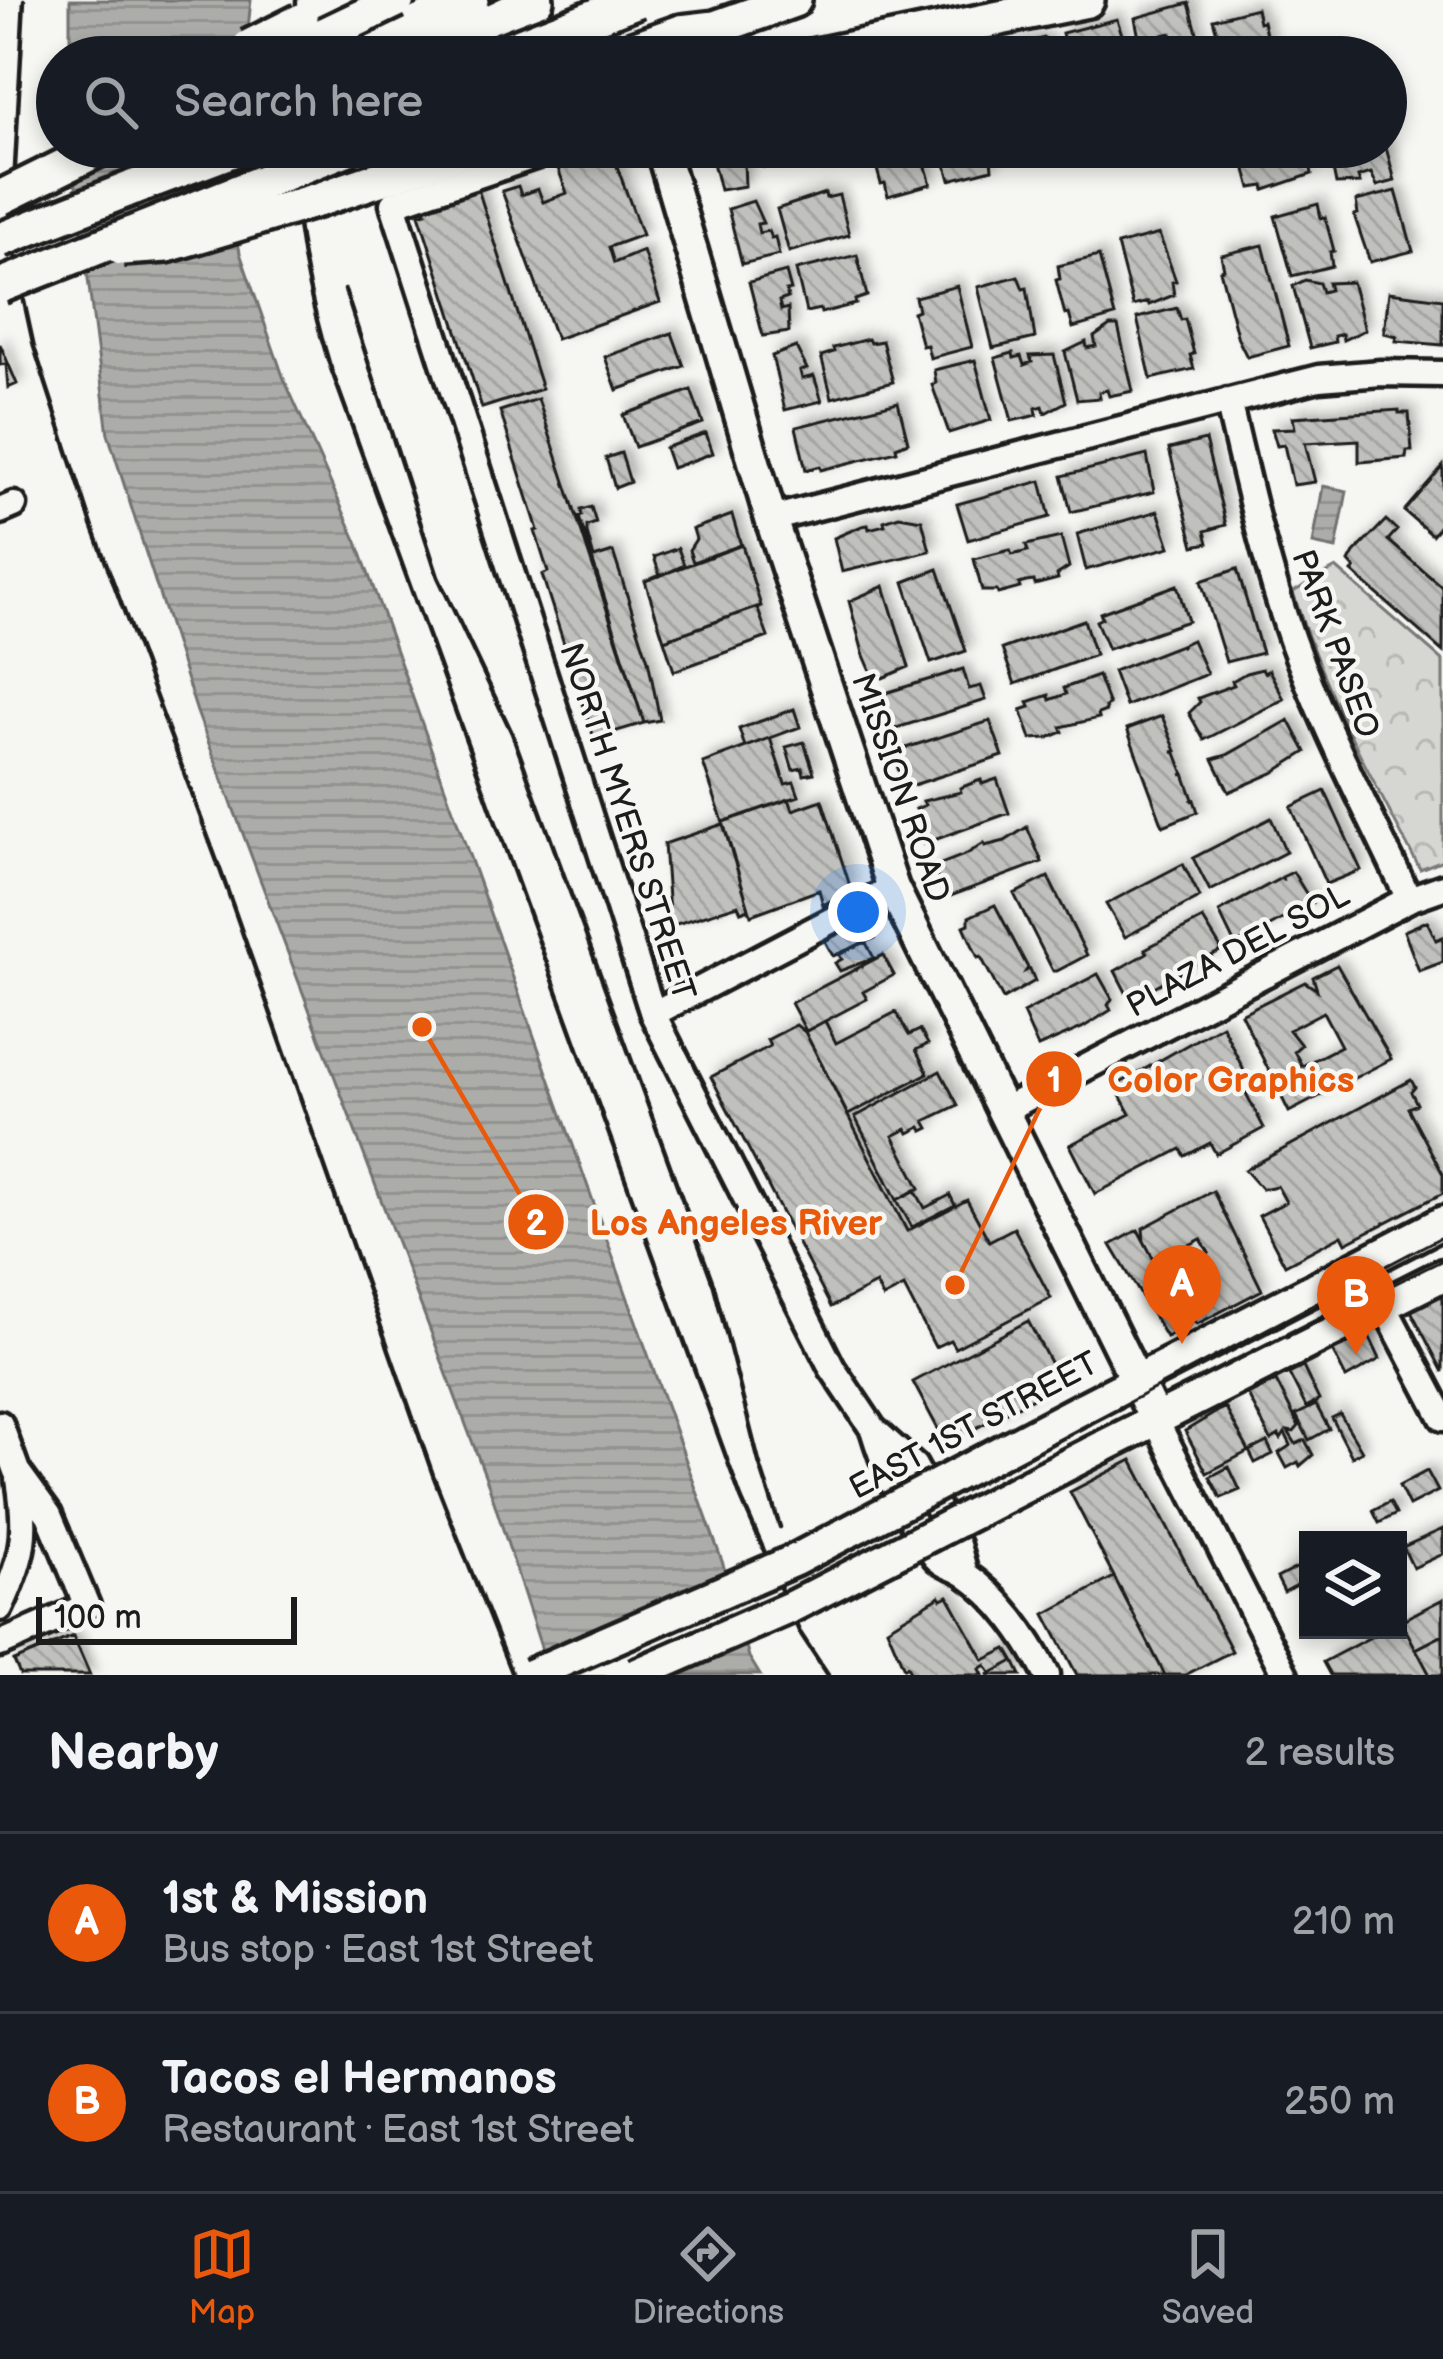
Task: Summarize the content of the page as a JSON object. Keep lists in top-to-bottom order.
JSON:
{
  "streets": {
    "main road": ["MISSION ROAD", "EAST 1ST STREET"],
    "street": ["PARK PASEO", "NORTH MYERS STREET", "PLAZA DEL SOL"]
  },
  "crossings": [
    ["PARK PASEO", "PLAZA DEL SOL"],
    ["MISSION ROAD", "PLAZA DEL SOL"],
    ["MISSION ROAD", "EAST 1ST STREET"]
  ],
  "places": ["Los Angeles River", "Color Graphics"],
  "scale_bar": "100 m",
  "page": {
    "search": "Search here",
    "pins": ["A", "B"],
    "scale": "100 m",
    "heading": ["Nearby", "2 results"],
    "list": [
      {
        "mark": "A",
        "name": "1st & Mission",
        "note": "Bus stop · East 1st Street",
        "value": "210 m"
      },
      {
        "mark": "B",
        "name": "Tacos el Hermanos",
        "note": "Restaurant · East 1st Street",
        "value": "250 m"
      }
    ],
    "nav": ["Map", "Directions", "Saved"]
  }
}
